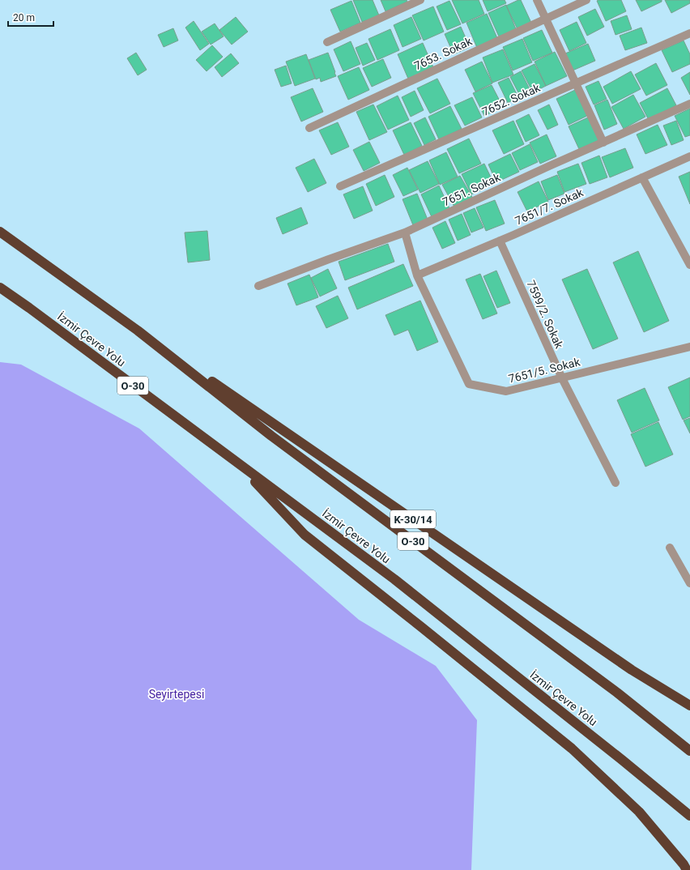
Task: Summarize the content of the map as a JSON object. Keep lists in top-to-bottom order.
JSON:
{
  "streets": {
    "highway": ["İzmir Çevre Yolu", "O-30", "K-30/14"],
    "street": [
      "7653. Sokak",
      "7652. Sokak",
      "7651. Sokak",
      "7651/7. Sokak",
      "7599/2. Sokak",
      "7651/5. Sokak"
    ]
  },
  "crossings": [
    ["7651. Sokak", "7651/5. Sokak"],
    ["7651/7. Sokak", "7599/2. Sokak"],
    ["7651/7. Sokak", "7651/5. Sokak"],
    ["7599/2. Sokak", "7651/5. Sokak"],
    ["O-30", "K-30/14"]
  ],
  "parks": ["Seyirtepesi"],
  "scale_bar": "20 m"
}
